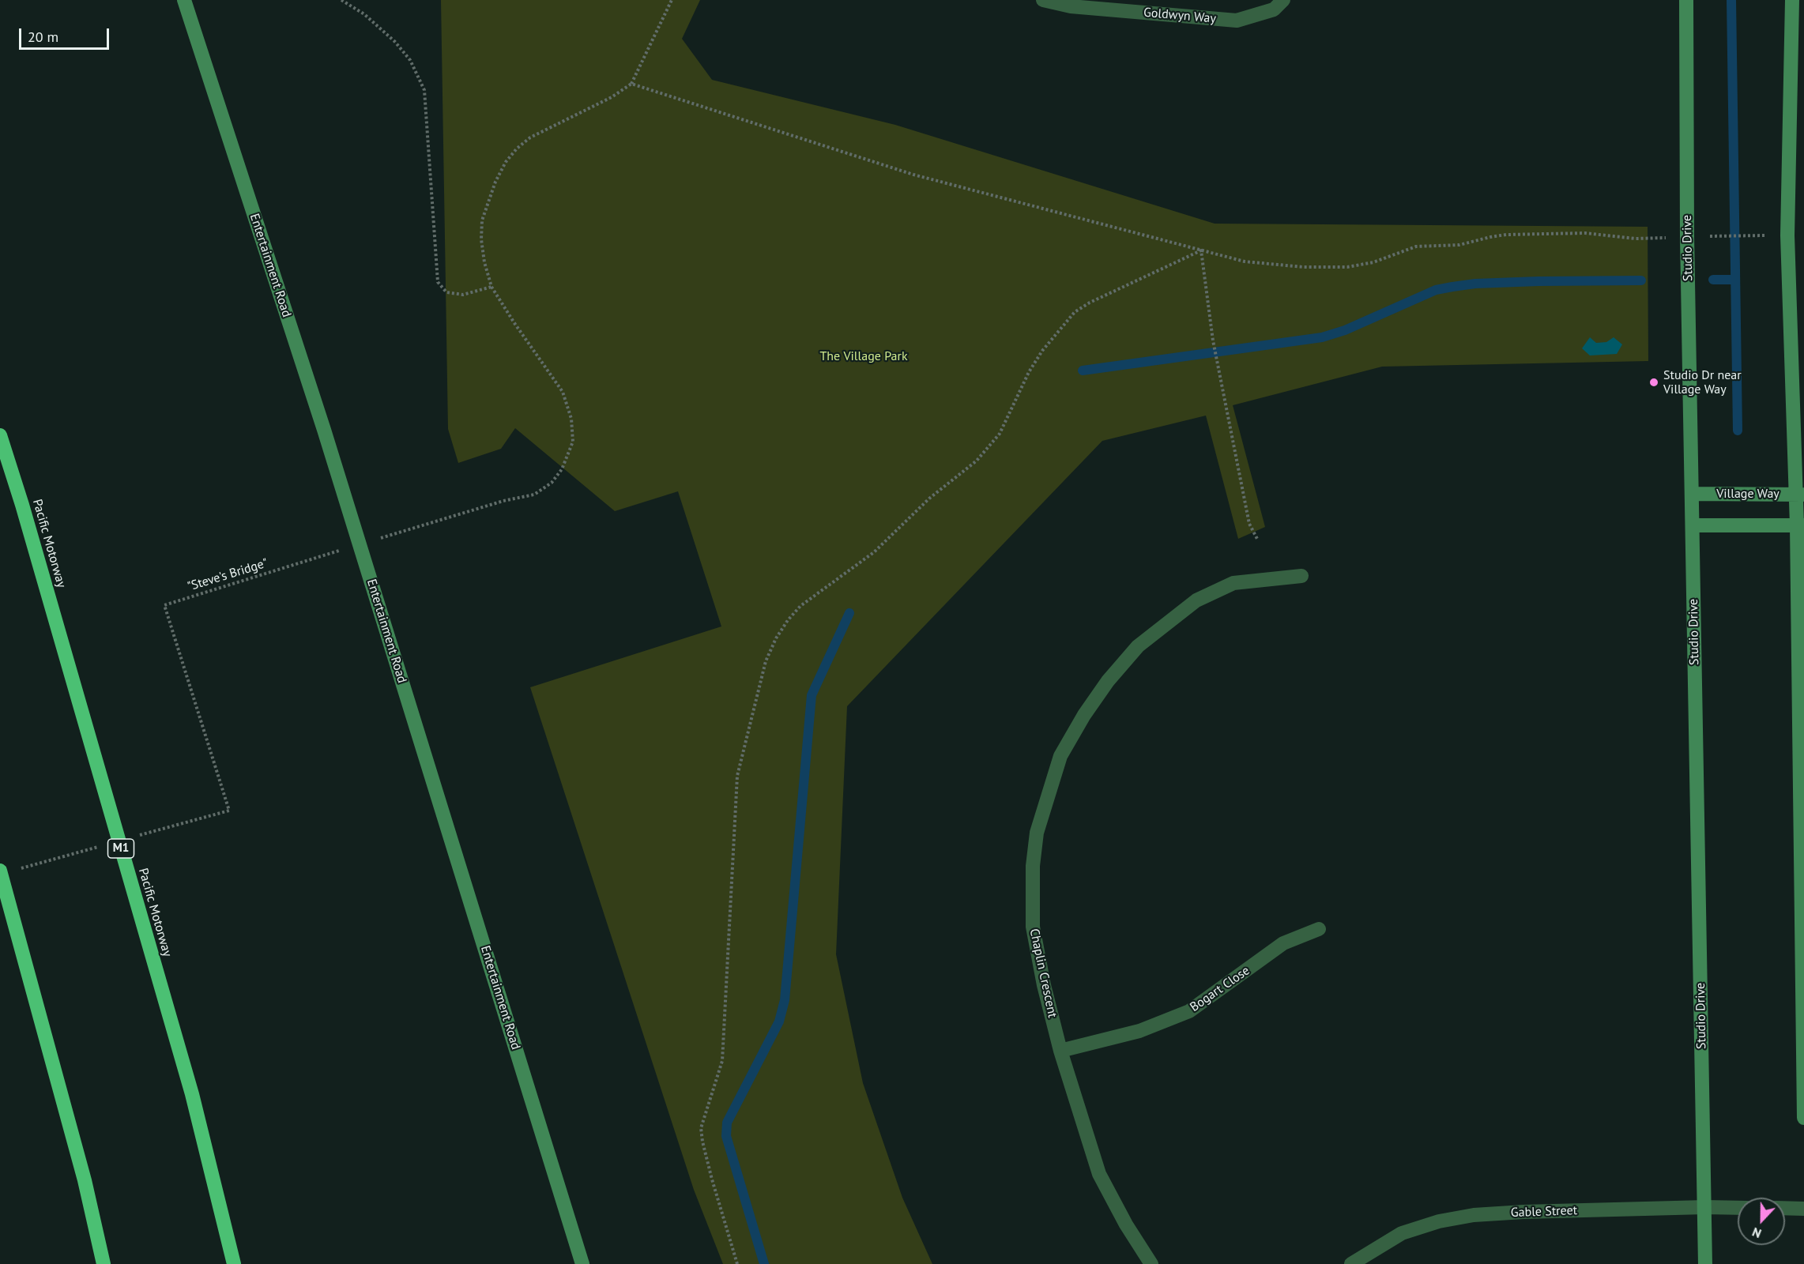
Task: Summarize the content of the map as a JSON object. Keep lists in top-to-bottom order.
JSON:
{
  "streets": {
    "highway": ["Pacific Motorway", "M1"],
    "street": [
      "Goldwyn Way",
      "Studio Drive",
      "Entertainment Road",
      "Village Way",
      "Chaplin Crescent",
      "Bogart Close",
      "Gable Street"
    ],
    "path": ["\"Steve's Bridge\""]
  },
  "crossings": [
    ["Studio Drive", "Village Way"],
    ["Studio Drive", "Gable Street"],
    ["Chaplin Crescent", "Bogart Close"]
  ],
  "parks": ["The Village Park"],
  "places": ["Studio Dr near Village Way"],
  "scale_bar": "20 m",
  "north": "bottom"
}
